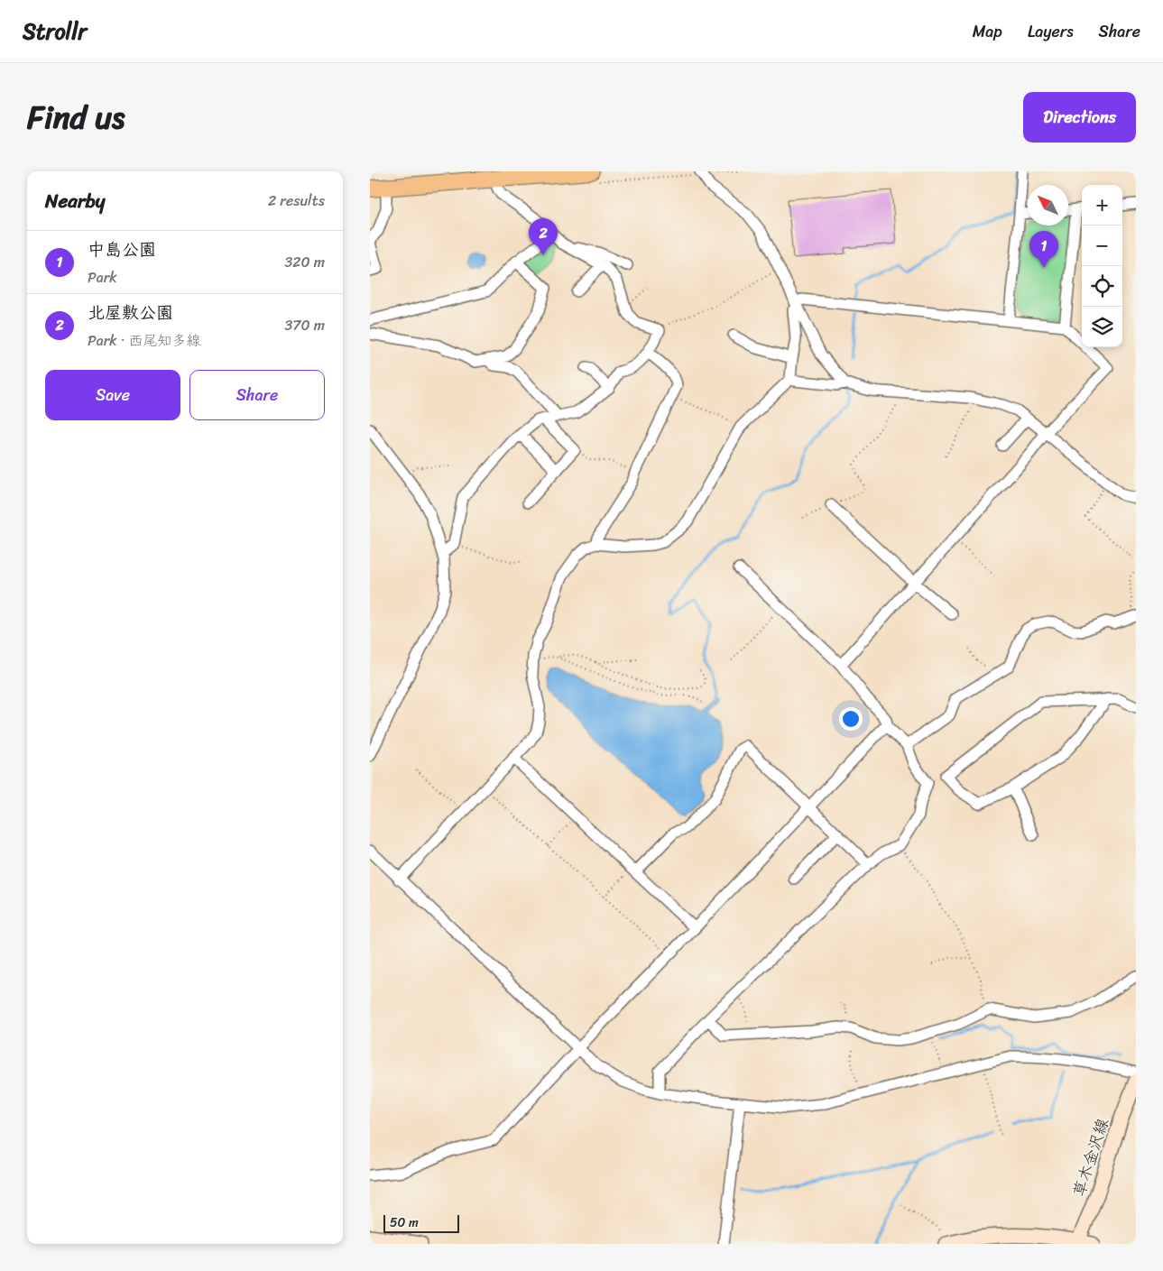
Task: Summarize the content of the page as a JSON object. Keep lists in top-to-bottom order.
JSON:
{
  "streets": {
    "street": ["草木金沢線"]
  },
  "scale_bar": "50 m",
  "north": "top left",
  "page": {
    "header": "Strollr",
    "nav": ["Map", "Layers", "Share"],
    "title": "Find us",
    "buttons": [
      "Directions",
      ["Save", "Share"]
    ],
    "heading": ["Nearby", "2 results"],
    "map_buttons": ["+", "−"],
    "pins": ["2", "1"],
    "list": [
      {
        "mark": "1",
        "name": "中島公園",
        "note": "Park",
        "value": "320 m"
      },
      {
        "mark": "2",
        "name": "北屋敷公園",
        "note": "Park · 西尾知多線",
        "value": "370 m"
      }
    ],
    "scale": "50 m"
  }
}
